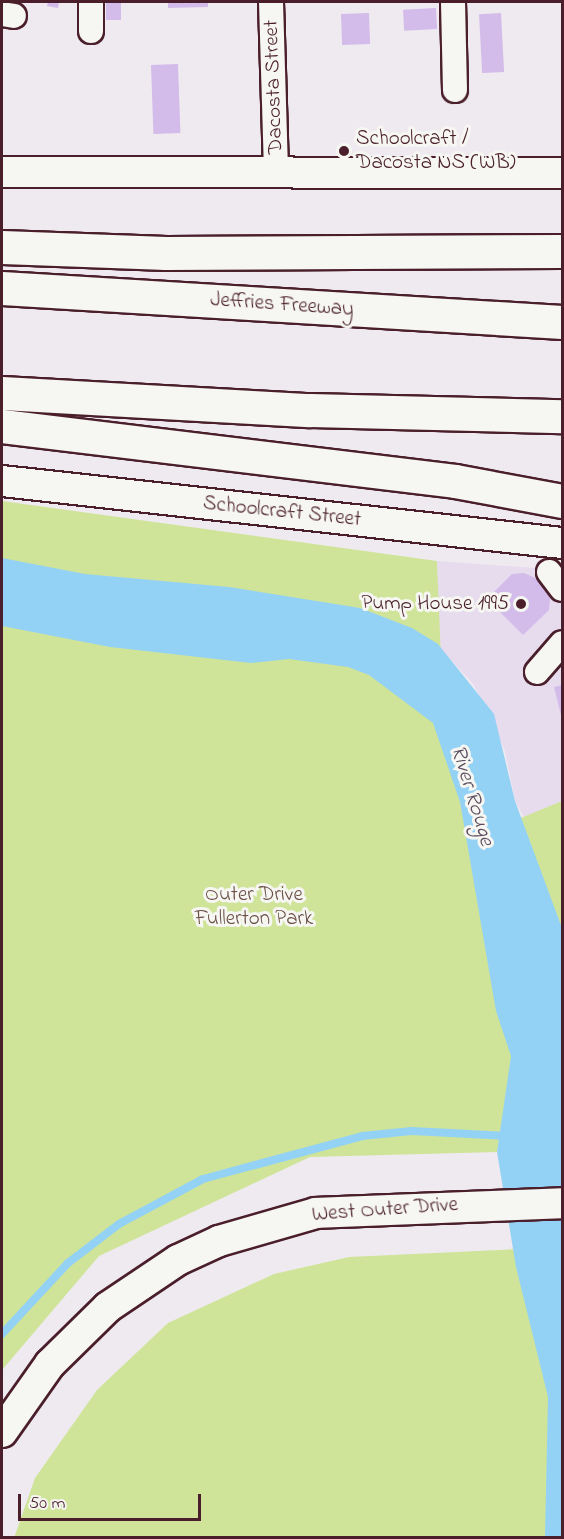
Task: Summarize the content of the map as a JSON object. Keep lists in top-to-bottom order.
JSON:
{
  "streets": {
    "highway": ["Jeffries Freeway"],
    "main road": ["Schoolcraft Street", "West Outer Drive"],
    "street": ["Dacosta Street"]
  },
  "water": ["River Rouge"],
  "parks": ["Outer Drive Fullerton Park"],
  "places": ["Schoolcraft / Dacosta NS (WB)", "Pump House 1995"],
  "scale_bar": "50 m"
}
